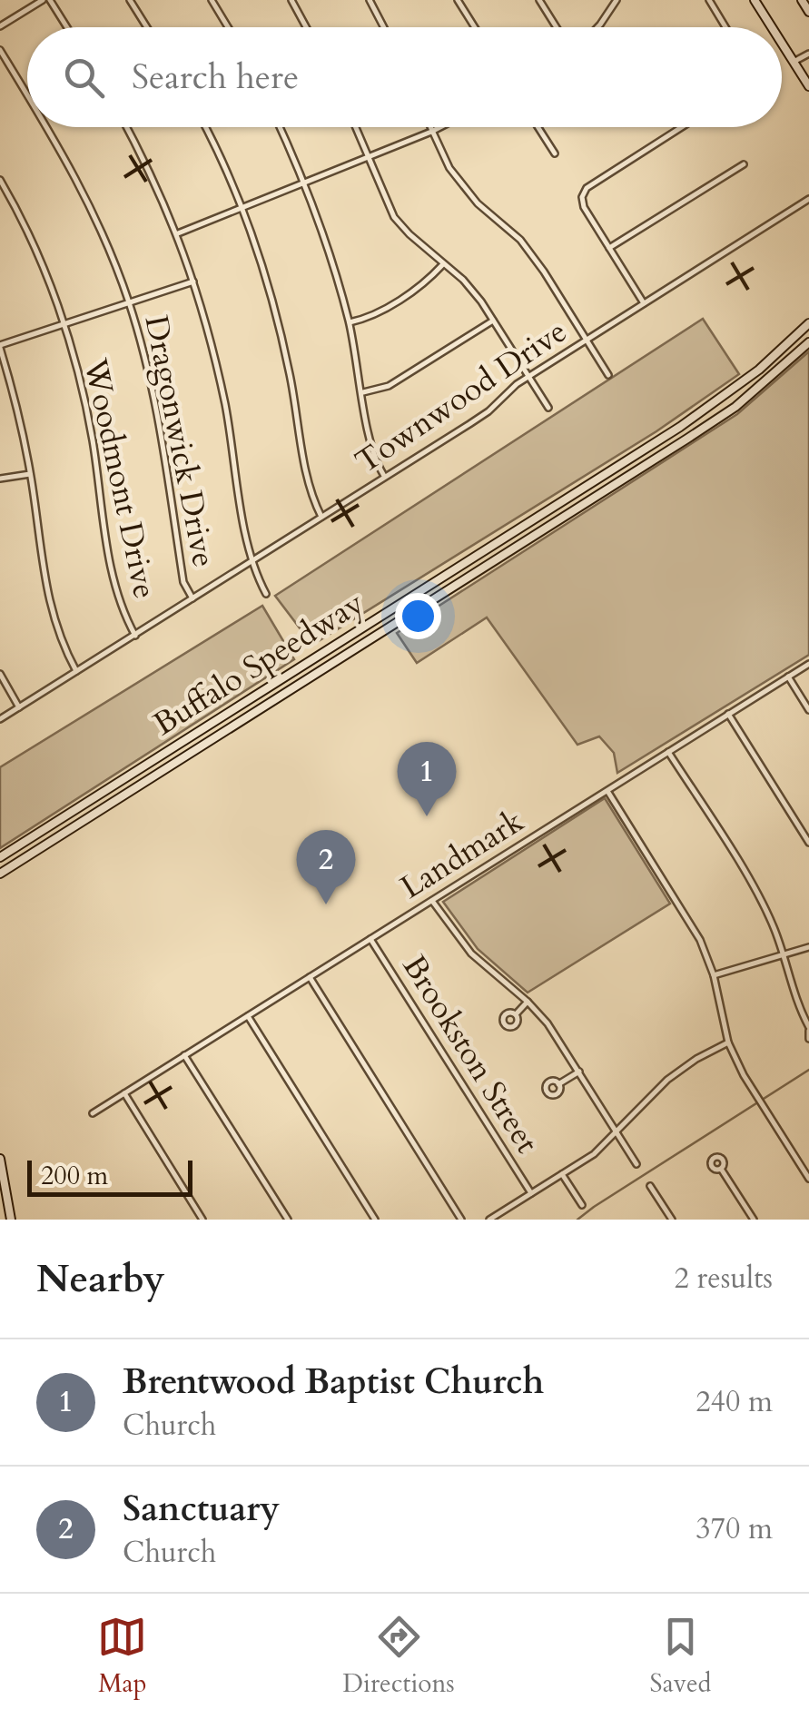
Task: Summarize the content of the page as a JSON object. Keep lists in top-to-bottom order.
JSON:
{
  "streets": {
    "main road": ["Buffalo Speedway"],
    "street": [
      "Townwood Drive",
      "Dragonwick Drive",
      "Woodmont Drive",
      "Landmark",
      "Brookston Street"
    ]
  },
  "crossings": [
    ["Townwood Drive", "Dragonwick Drive"],
    ["Townwood Drive", "Woodmont Drive"],
    ["Landmark", "Brookston Street"]
  ],
  "scale_bar": "200 m",
  "page": {
    "search": "Search here",
    "pins": ["1", "2"],
    "scale": "200 m",
    "heading": ["Nearby", "2 results"],
    "list": [
      {
        "mark": "1",
        "name": "Brentwood Baptist Church",
        "note": "Church",
        "value": "240 m"
      },
      {
        "mark": "2",
        "name": "Sanctuary",
        "note": "Church",
        "value": "370 m"
      }
    ],
    "nav": ["Map", "Directions", "Saved"]
  }
}
